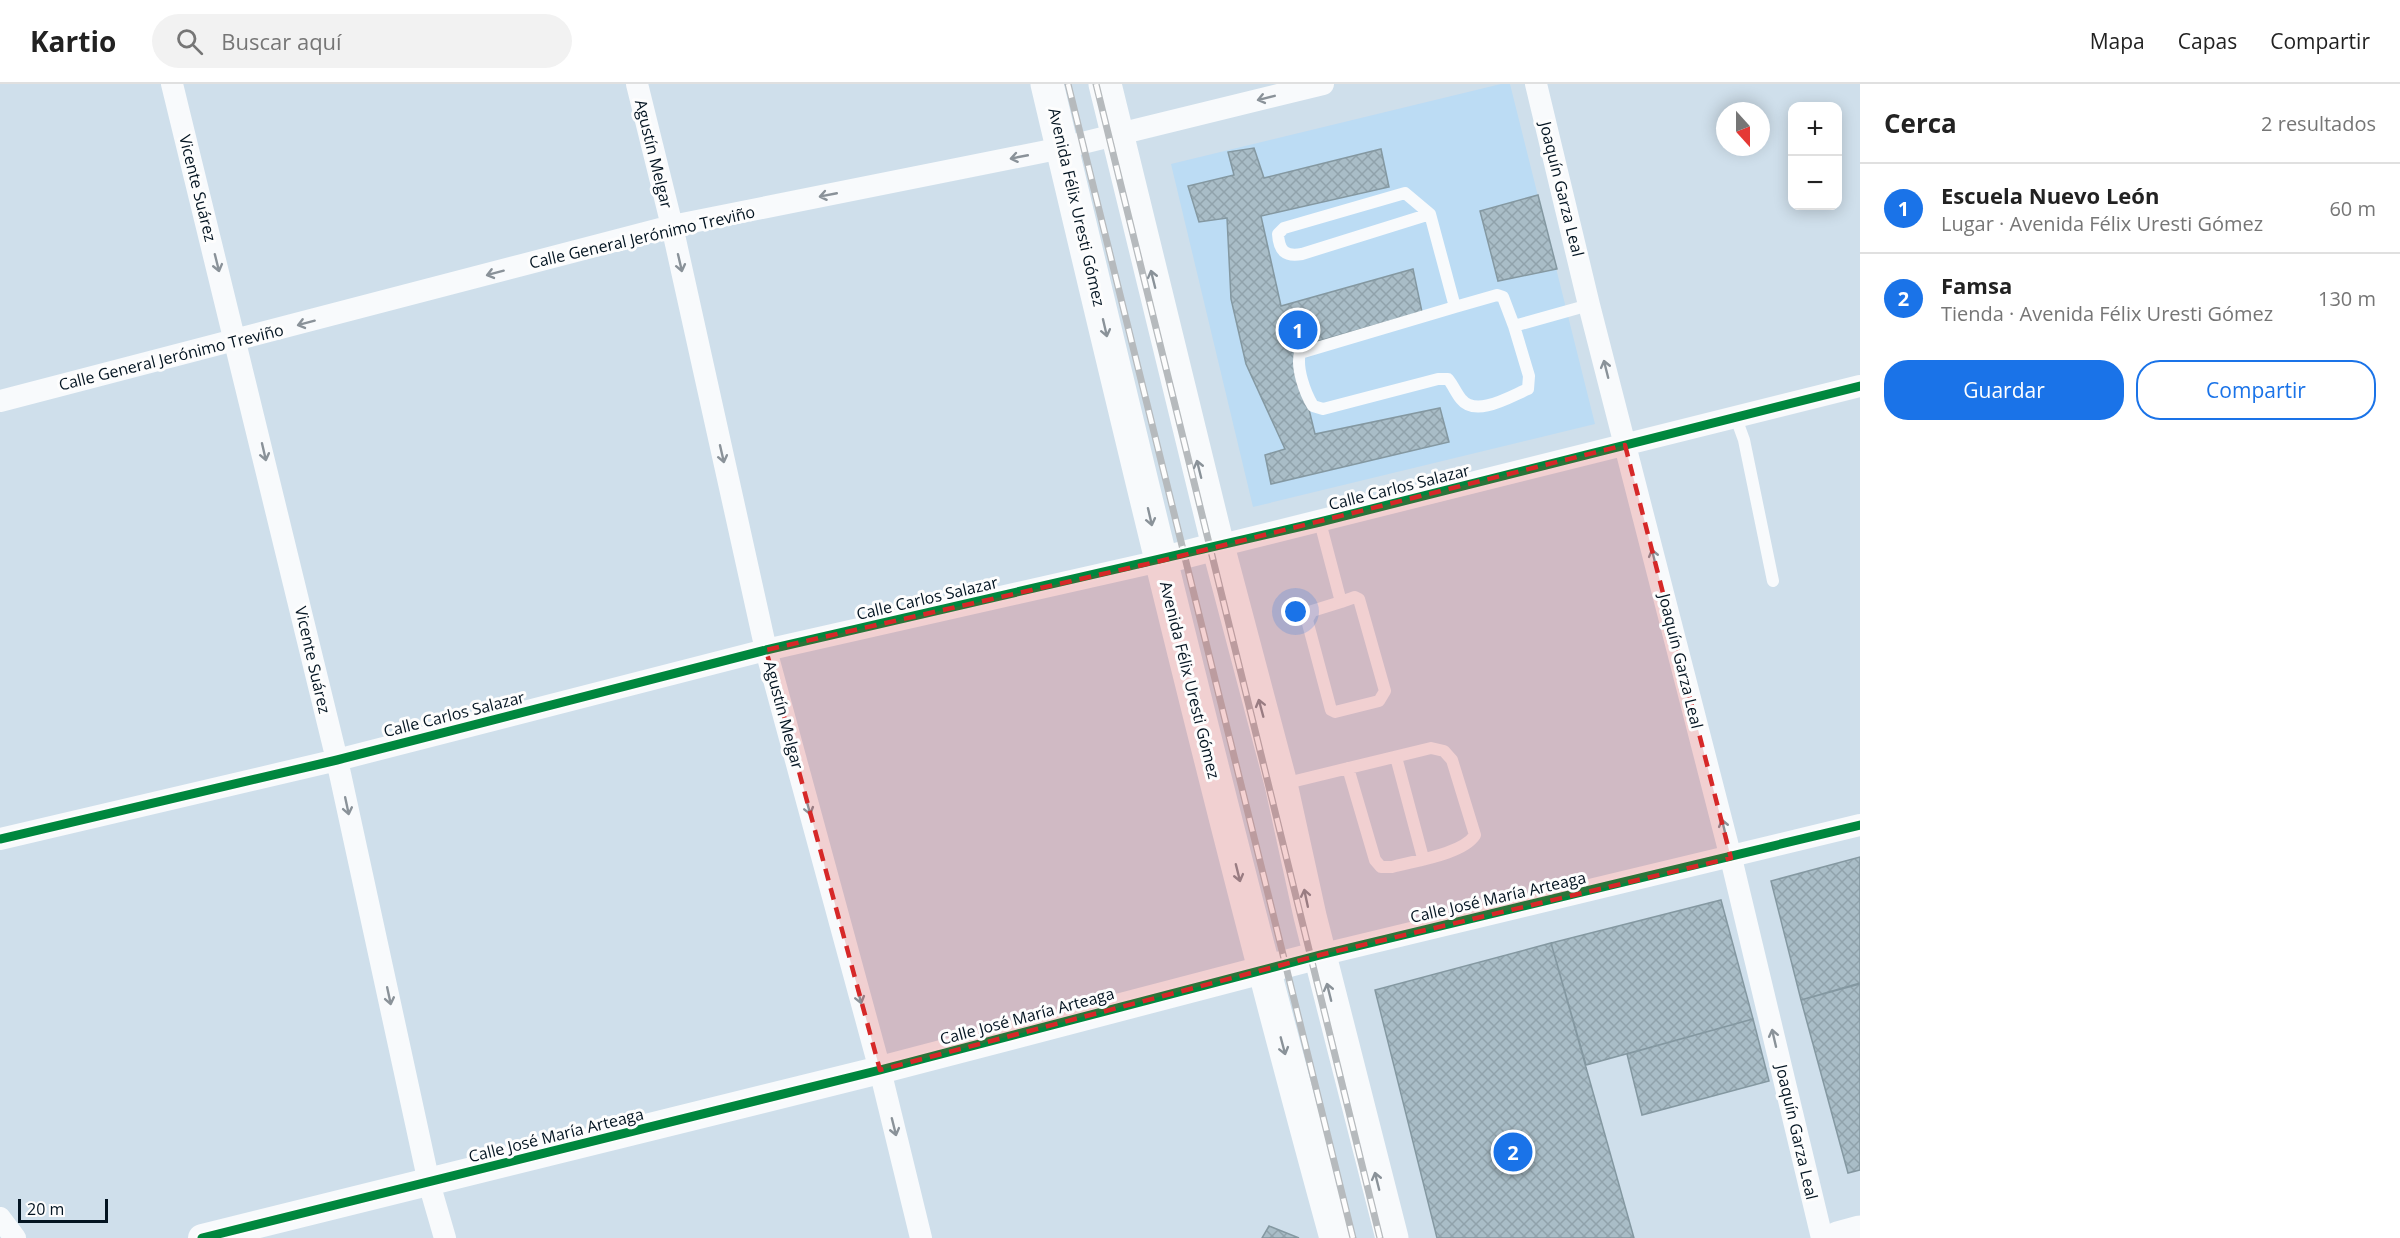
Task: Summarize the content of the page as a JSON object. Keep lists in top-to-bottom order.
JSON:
{
  "streets": {
    "main road": ["Avenida Félix Uresti Gómez"],
    "street": [
      "Agustín Melgar",
      "Vicente Suárez",
      "Joaquín Garza Leal",
      "Calle General Jerónimo Treviño",
      "Calle Carlos Salazar",
      "Calle José María Arteaga"
    ]
  },
  "crossings": [
    ["Agustín Melgar", "Calle General Jerónimo Treviño"],
    ["Agustín Melgar", "Calle Carlos Salazar"],
    ["Agustín Melgar", "Calle José María Arteaga"],
    ["Vicente Suárez", "Calle General Jerónimo Treviño"],
    ["Vicente Suárez", "Calle Carlos Salazar"],
    ["Vicente Suárez", "Calle José María Arteaga"],
    ["Joaquín Garza Leal", "Calle Carlos Salazar"],
    ["Joaquín Garza Leal", "Calle José María Arteaga"],
    ["Avenida Félix Uresti Gómez", "Calle General Jerónimo Treviño"],
    ["Avenida Félix Uresti Gómez", "Calle Carlos Salazar"],
    ["Avenida Félix Uresti Gómez", "Calle José María Arteaga"]
  ],
  "one_way": [
    "Agustín Melgar",
    "Vicente Suárez",
    "Joaquín Garza Leal",
    "Calle General Jerónimo Treviño"
  ],
  "scale_bar": "20 m",
  "north": "bottom",
  "page": {
    "header": "Kartio",
    "search": "Buscar aquí",
    "nav": ["Mapa", "Capas", "Compartir"],
    "heading": ["Cerca", "2 resultados"],
    "map_buttons": ["+", "−"],
    "list": [
      {
        "mark": "1",
        "name": "Escuela Nuevo León",
        "note": "Lugar · Avenida Félix Uresti Gómez",
        "value": "60 m"
      },
      {
        "mark": "2",
        "name": "Famsa",
        "note": "Tienda · Avenida Félix Uresti Gómez",
        "value": "130 m"
      }
    ],
    "pins": ["1", "2"],
    "buttons": ["Guardar", "Compartir"],
    "scale": "20 m"
  }
}
